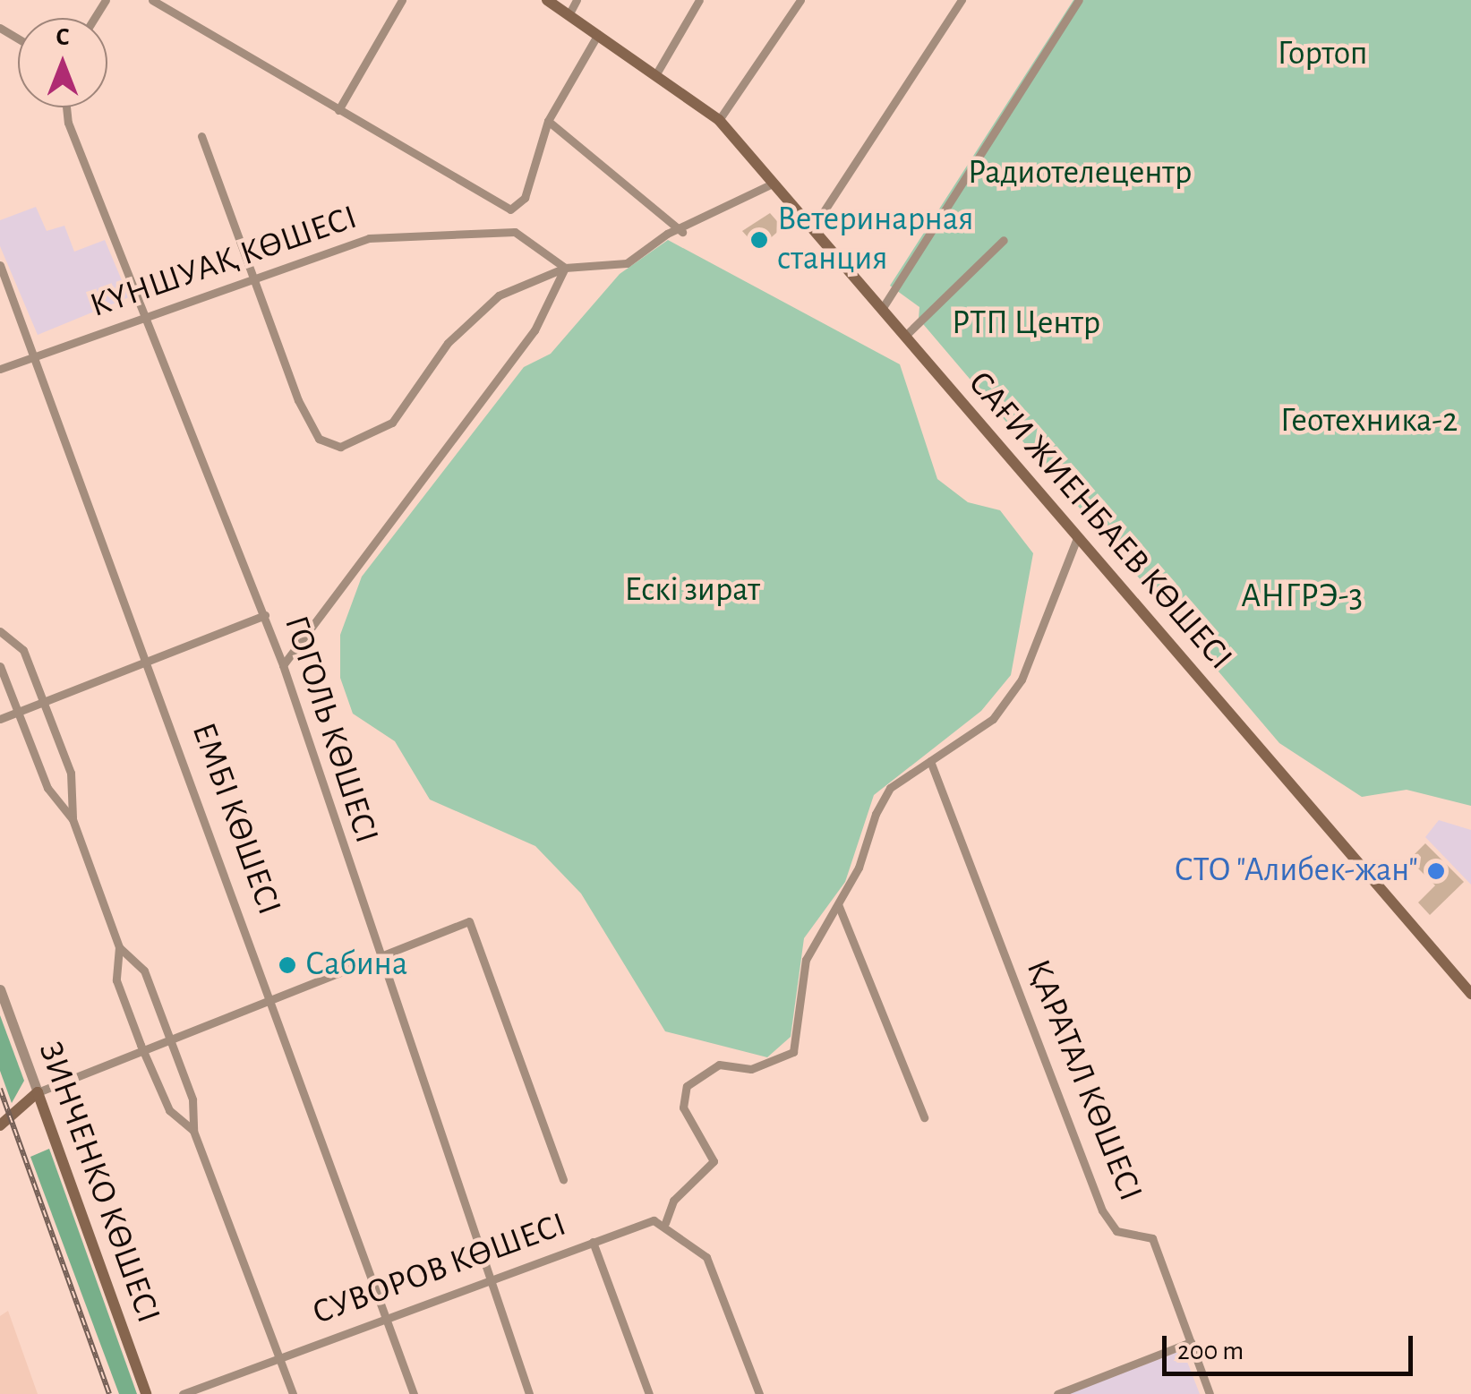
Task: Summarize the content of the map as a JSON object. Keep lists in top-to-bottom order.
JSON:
{
  "streets": {
    "main road": ["САҒИ ЖИЕНБАЕВ КӨШЕСІ", "ЗИНЧЕНКО КӨШЕСІ"],
    "street": [
      "КҮНШУАҚ КӨШЕСІ",
      "ГОГОЛЬ КӨШЕСІ",
      "ЕМБІ КӨШЕСІ",
      "ҚАРАТАЛ КӨШЕСІ",
      "СУВОРОВ КӨШЕСІ"
    ]
  },
  "crossings": [
    ["КҮНШУАҚ КӨШЕСІ", "ГОГОЛЬ КӨШЕСІ"],
    ["КҮНШУАҚ КӨШЕСІ", "ЕМБІ КӨШЕСІ"],
    ["ГОГОЛЬ КӨШЕСІ", "СУВОРОВ КӨШЕСІ"],
    ["ЕМБІ КӨШЕСІ", "СУВОРОВ КӨШЕСІ"]
  ],
  "parks": [
    "Гортоп",
    "Радиотелецентр",
    "РТП Центр",
    "Геотехника-2",
    "Ескі зират",
    "АНГРЭ-3"
  ],
  "places": ["Ветеринарная станция", "СТО \"Алибек-жан\"", "Сабина"],
  "scale_bar": "200 m",
  "north": "top"
}
